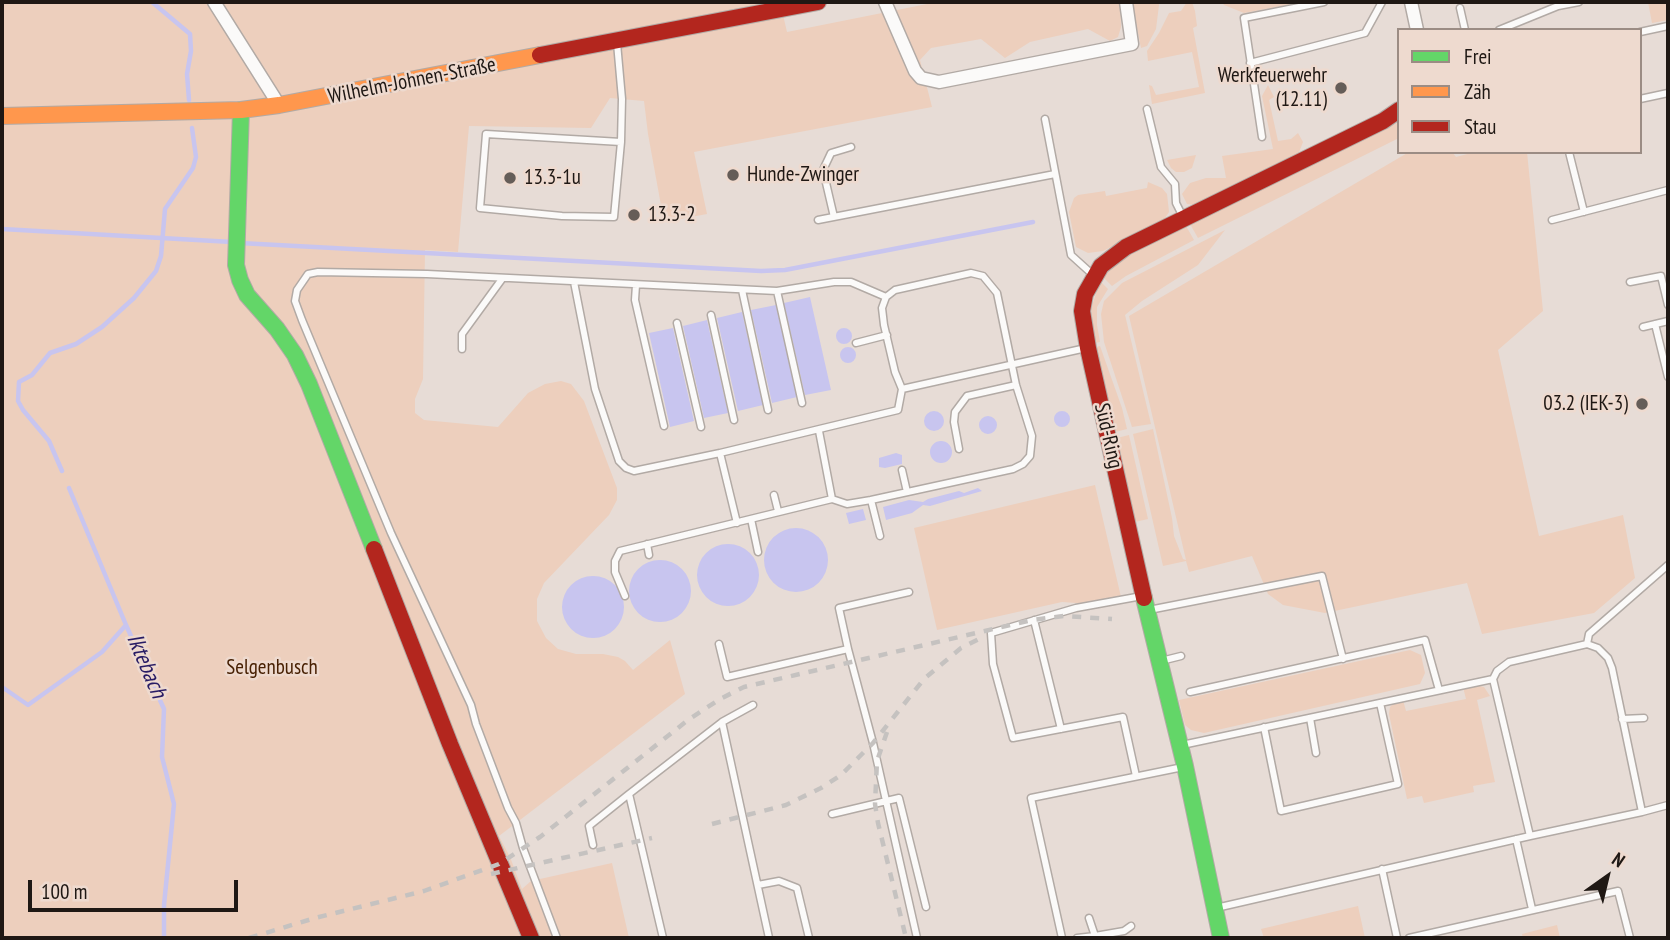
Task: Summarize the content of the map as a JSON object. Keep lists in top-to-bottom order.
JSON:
{
  "streets": {
    "street": ["Wilhelm-Johnen-Straße", "Süd-Ring"]
  },
  "water": ["Iktebach"],
  "parks": ["Selgenbusch"],
  "places": [
    "Werkfeuerwehr (12.11)",
    "Hunde-Zwinger",
    "13.3-1u",
    "13.3-2",
    "03.2 (IEK-3)"
  ],
  "legend": ["Frei", "Zäh", "Stau"],
  "scale_bar": "100 m",
  "north": "top right"
}
